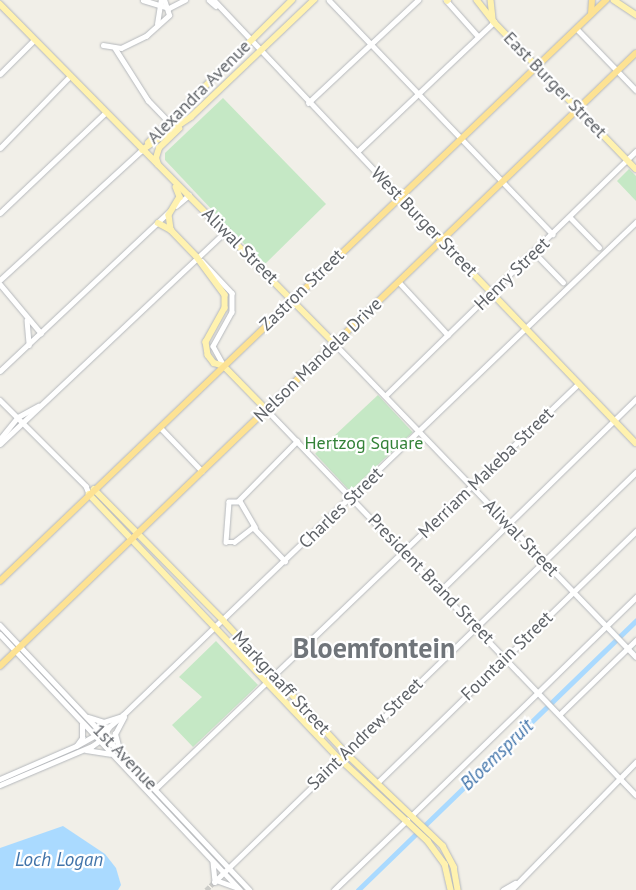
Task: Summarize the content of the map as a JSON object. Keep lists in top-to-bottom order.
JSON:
{
  "streets": {
    "highway": ["Zastron Street", "Nelson Mandela Drive"],
    "main road": [
      "East Burger Street",
      "Alexandra Avenue",
      "West Burger Street",
      "Aliwal Street",
      "President Brand Street",
      "Markgraaff Street"
    ],
    "street": [
      "Henry Street",
      "Merriam Makeba Street",
      "Charles Street",
      "Fountain Street",
      "Saint Andrew Street",
      "1st Avenue"
    ]
  },
  "crossings": [
    ["East Burger Street", "Henry Street"],
    ["East Burger Street", "Zastron Street"],
    ["East Burger Street", "Nelson Mandela Drive"],
    ["Alexandra Avenue", "West Burger Street"],
    ["Alexandra Avenue", "Aliwal Street"],
    ["West Burger Street", "Henry Street"],
    ["West Burger Street", "Zastron Street"],
    ["West Burger Street", "Nelson Mandela Drive"],
    ["West Burger Street", "Merriam Makeba Street"],
    ["West Burger Street", "Charles Street"],
    ["Aliwal Street", "Henry Street"],
    ["Aliwal Street", "Zastron Street"],
    ["Aliwal Street", "Nelson Mandela Drive"],
    ["Aliwal Street", "Merriam Makeba Street"],
    ["Aliwal Street", "Charles Street"],
    ["Aliwal Street", "Fountain Street"],
    ["Aliwal Street", "Saint Andrew Street"],
    ["Zastron Street", "President Brand Street"],
    ["Zastron Street", "Markgraaff Street"],
    ["Nelson Mandela Drive", "President Brand Street"],
    ["Nelson Mandela Drive", "Markgraaff Street"],
    ["Nelson Mandela Drive", "1st Avenue"],
    ["Merriam Makeba Street", "President Brand Street"],
    ["Merriam Makeba Street", "Markgraaff Street"],
    ["Merriam Makeba Street", "1st Avenue"],
    ["Charles Street", "President Brand Street"],
    ["Charles Street", "Markgraaff Street"],
    ["President Brand Street", "Fountain Street"],
    ["President Brand Street", "Saint Andrew Street"],
    ["Fountain Street", "Markgraaff Street"],
    ["Markgraaff Street", "Saint Andrew Street"],
    ["Saint Andrew Street", "1st Avenue"]
  ],
  "districts": ["Bloemfontein"],
  "water": ["Bloemspruit", "Loch Logan"],
  "parks": ["Hertzog Square"]
}
